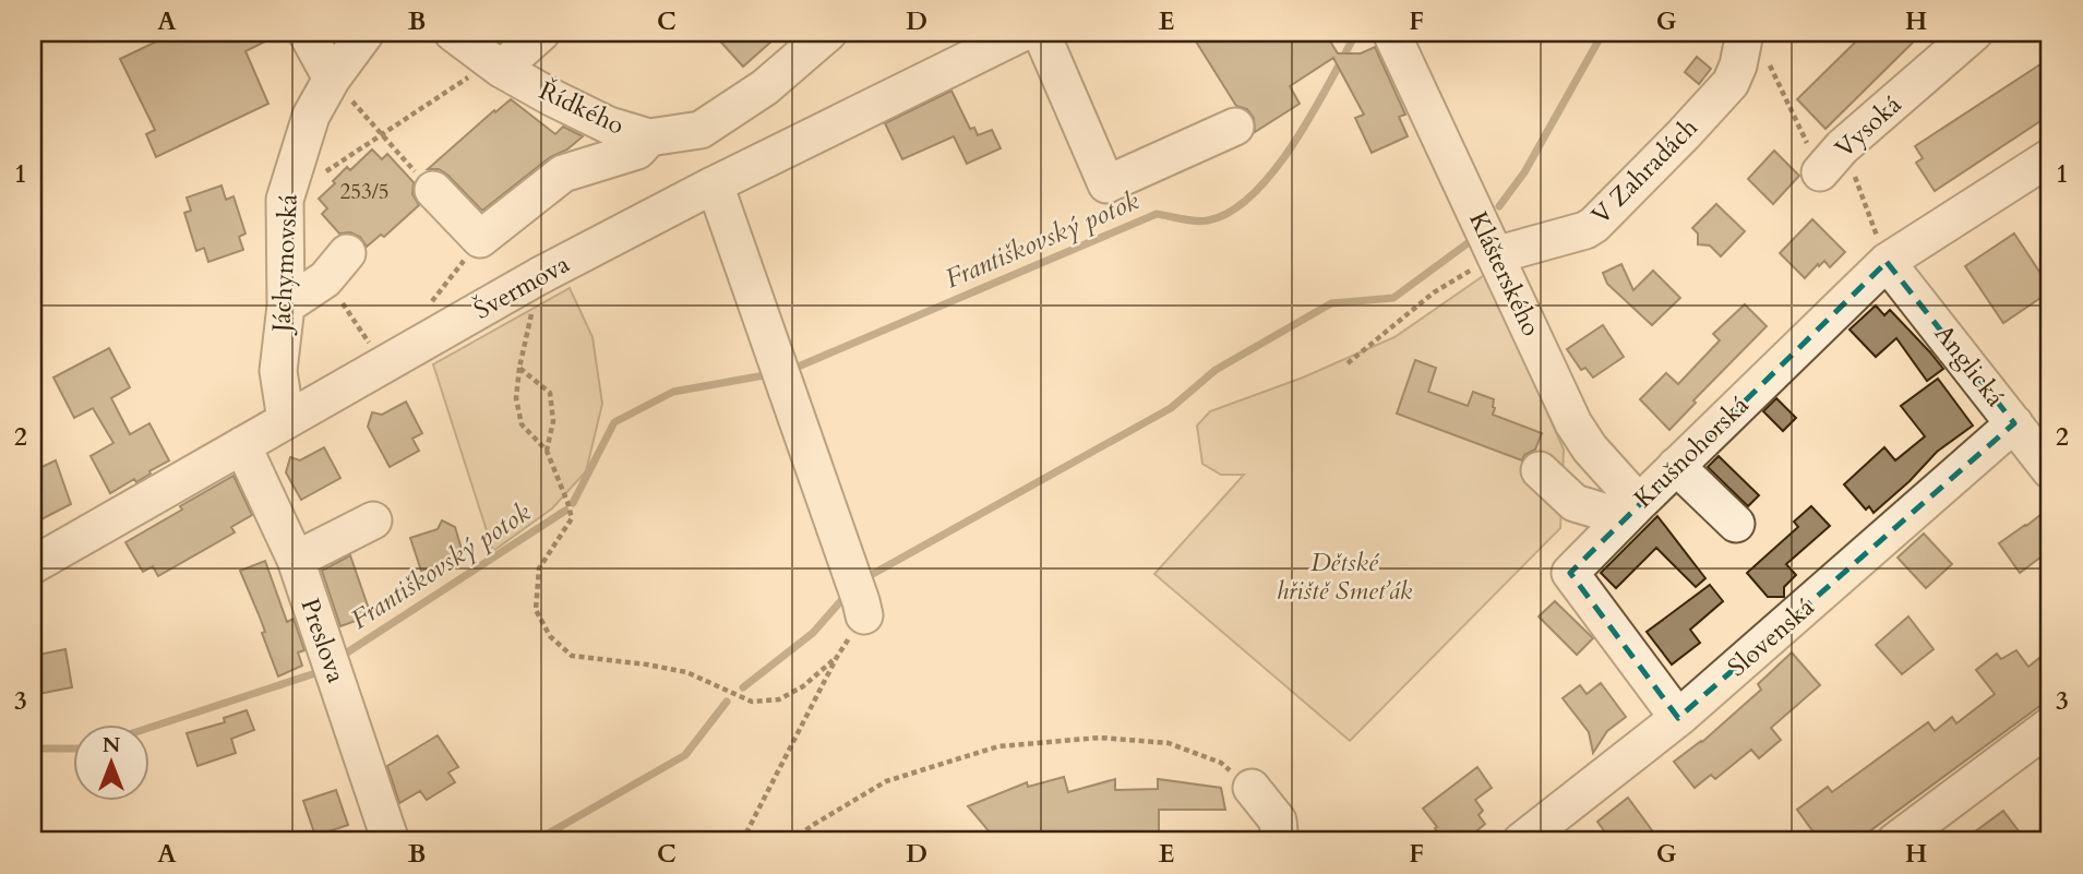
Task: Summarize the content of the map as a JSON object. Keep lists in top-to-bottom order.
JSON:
{
  "streets": {
    "street": [
      "Řídkého",
      "Vysoká",
      "V Zahradách",
      "Jáchymovská",
      "Klášterského",
      "Švermova",
      "Anglická",
      "Krušnohorská",
      "Slovenská",
      "Preslova"
    ]
  },
  "crossings": [
    ["V Zahradách", "Klášterského"],
    ["Jáchymovská", "Švermova"],
    ["Klášterského", "Krušnohorská"],
    ["Švermova", "Preslova"],
    ["Anglická", "Krušnohorská"],
    ["Anglická", "Slovenská"],
    ["Krušnohorská", "Slovenská"]
  ],
  "water": ["Františkovský potok"],
  "parks": ["Dětské hřiště Smeťák"],
  "house_numbers": ["253/5"],
  "north": "top",
  "grid": {
    "columns": [
      "A",
      "B",
      "C",
      "D",
      "E",
      "F",
      "G",
      "H"
    ],
    "rows": ["1", "2", "3"]
  }
}
